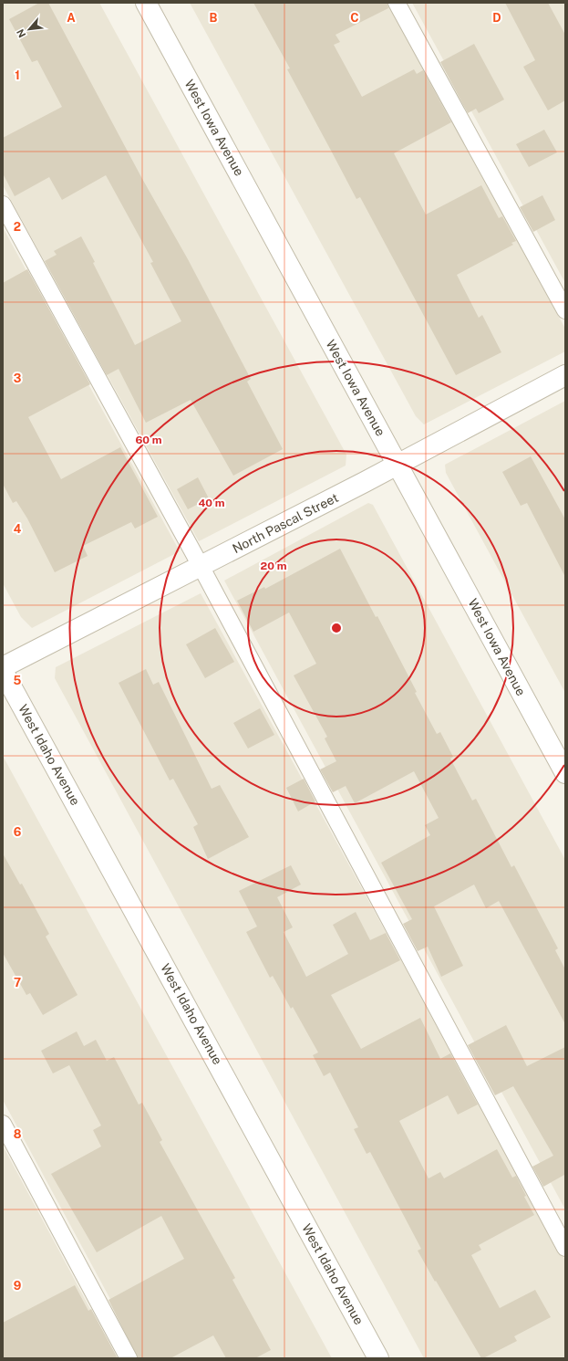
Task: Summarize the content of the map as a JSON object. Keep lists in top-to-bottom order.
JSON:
{
  "streets": {
    "street": ["West Iowa Avenue", "North Pascal Street", "West Idaho Avenue"]
  },
  "crossings": [
    ["West Iowa Avenue", "North Pascal Street"]
  ],
  "north": "bottom left",
  "grid": {
    "columns": [
      "A",
      "B",
      "C",
      "D"
    ],
    "rows": [
      "1",
      "2",
      "3",
      "4",
      "5",
      "6",
      "7",
      "8",
      "9"
    ]
  },
  "rings": ["60 m", "40 m", "20 m"]
}
